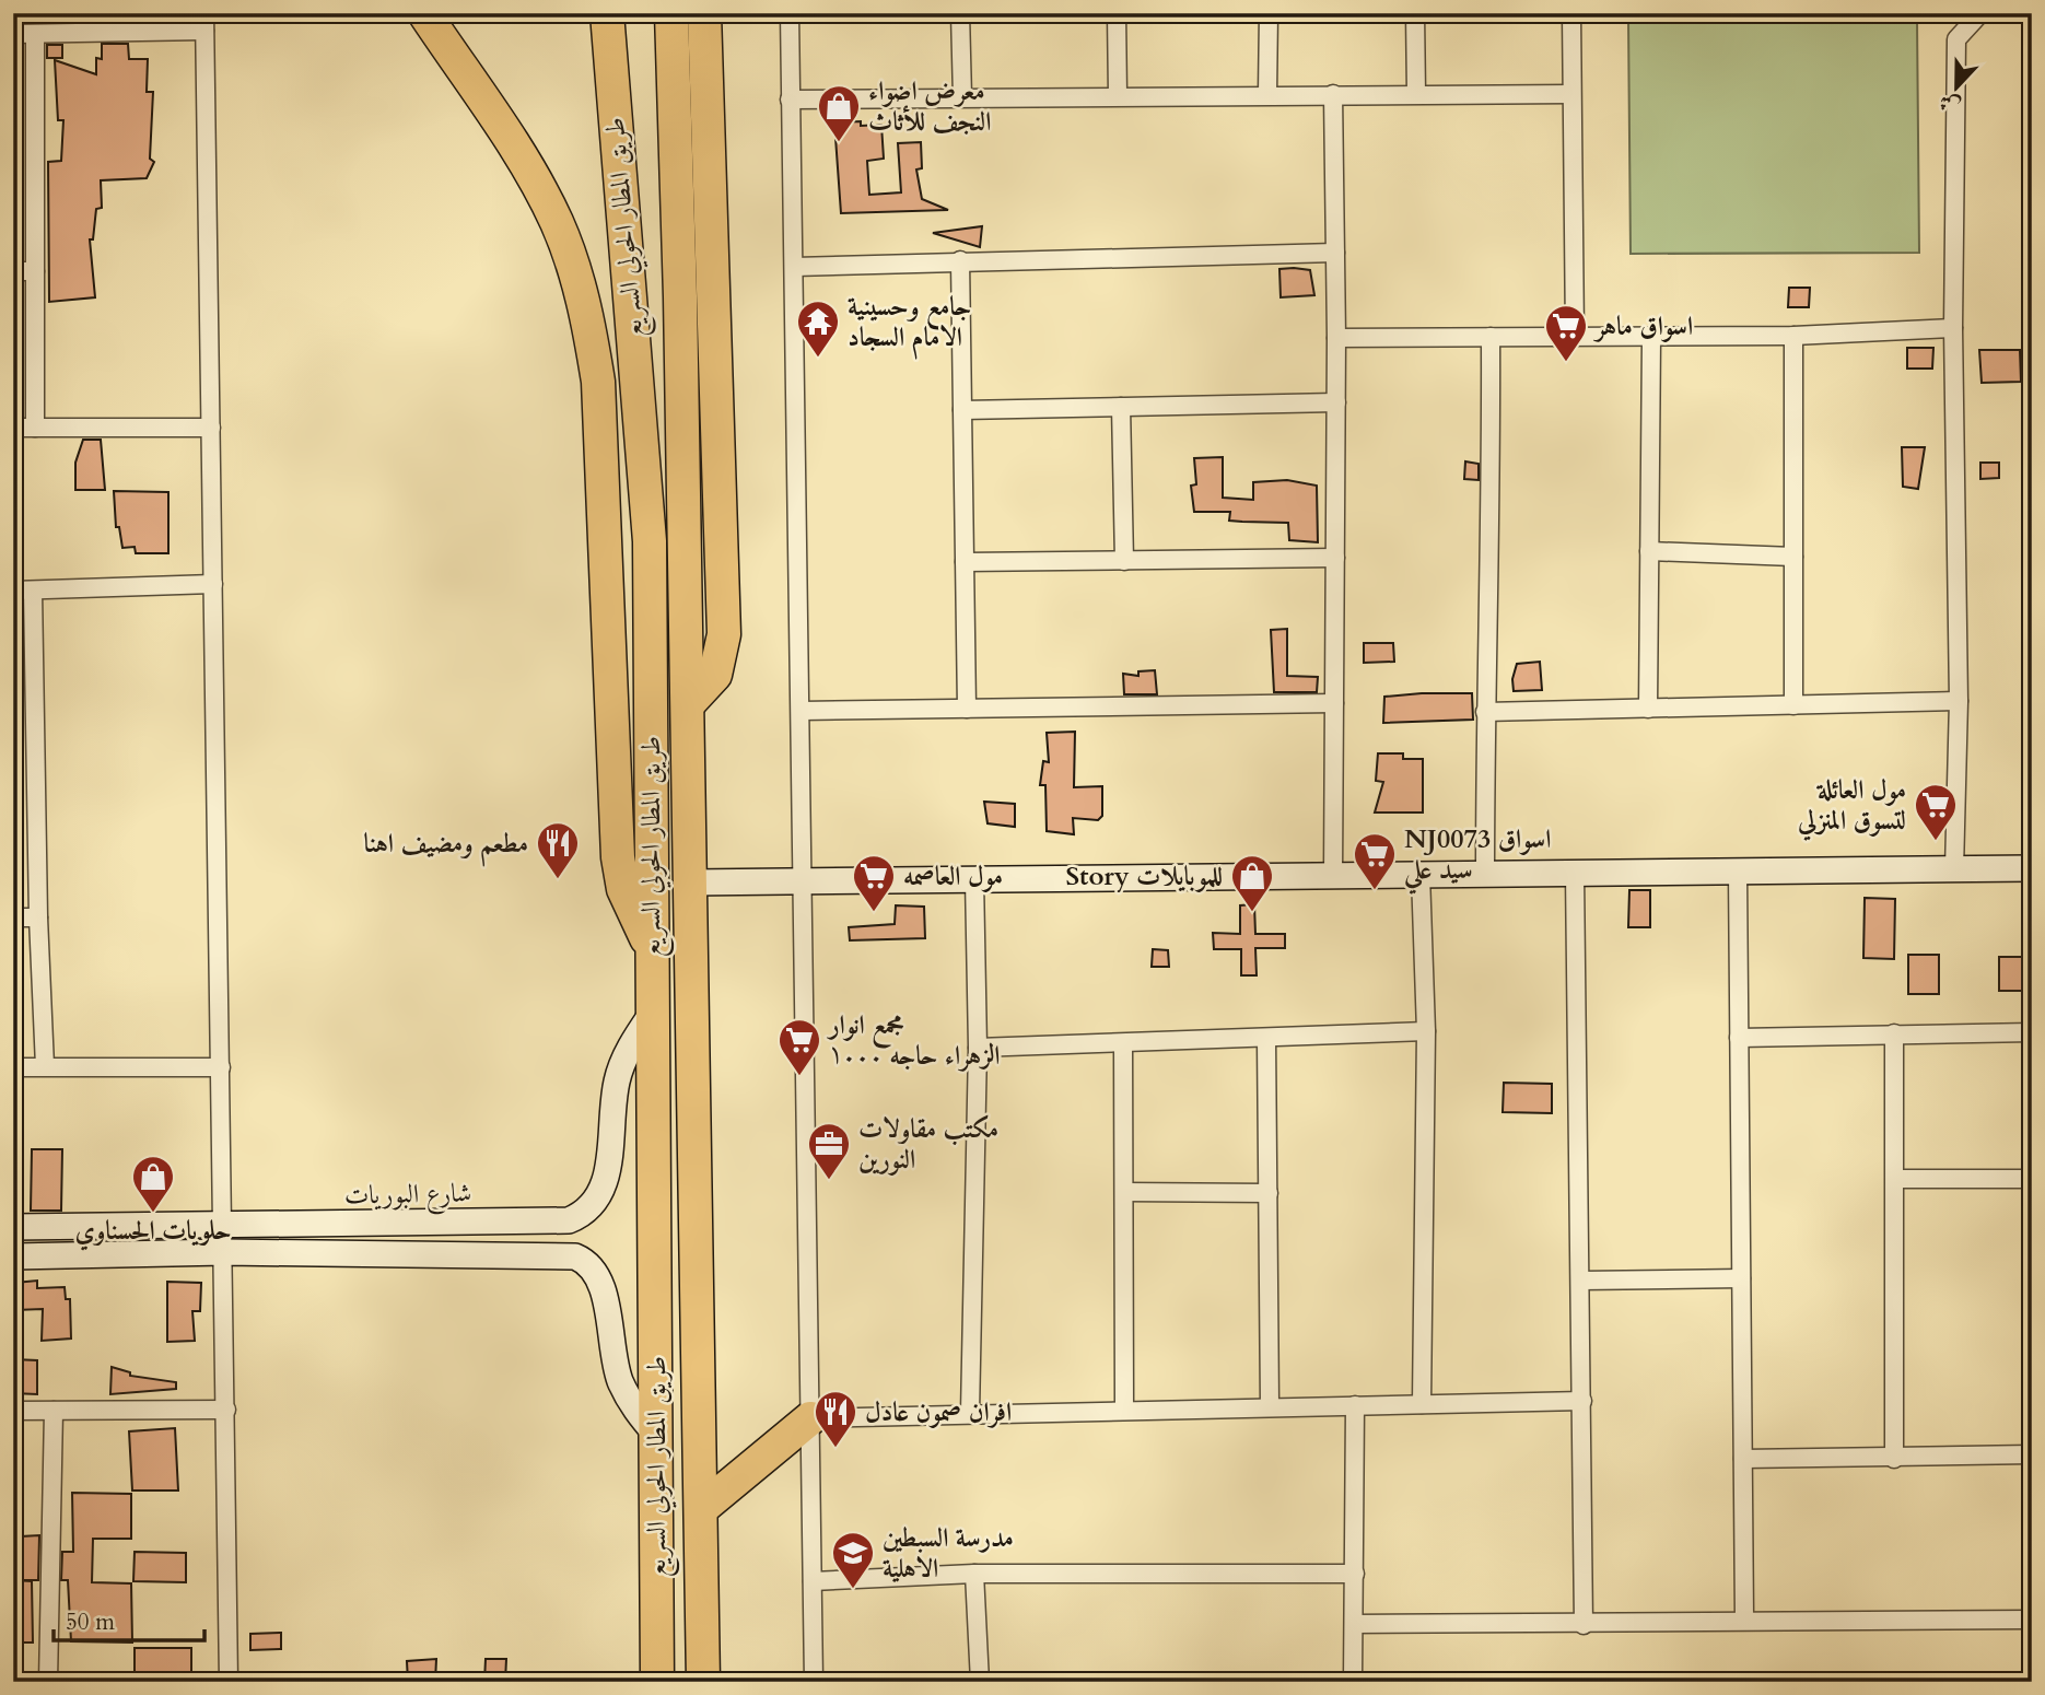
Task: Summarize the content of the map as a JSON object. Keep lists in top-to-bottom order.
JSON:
{
  "streets": {
    "highway": ["طريق المطار الحولي السريع"],
    "street": ["شارع البوريات"]
  },
  "crossings": [
    ["طريق المطار الحولي السريع", "شارع البوريات"]
  ],
  "places": {
    "shop": ["معرض اضواء النجف للأثاث", "Story للموبايلات", "حلويات الحسناوي"],
    "temple": ["جامع وحسينية الامام السجاد"],
    "supermarket": [
      "اسواق ماهر",
      "مول العائلة لتسوق المنزلي",
      "NJ0073 اسواق سيد علي",
      "مول العاصمه",
      "مجمع انوار الزهراء حاجه ١٠٠٠"
    ],
    "restaurant": ["مطعم ومضيف اهنا", "افران صمون عادل"],
    "office": ["مكتب مقاولات النورين"],
    "school or university": ["مدرسة السبطين الاهلية"]
  },
  "scale_bar": "50 m",
  "north": "bottom"
}
